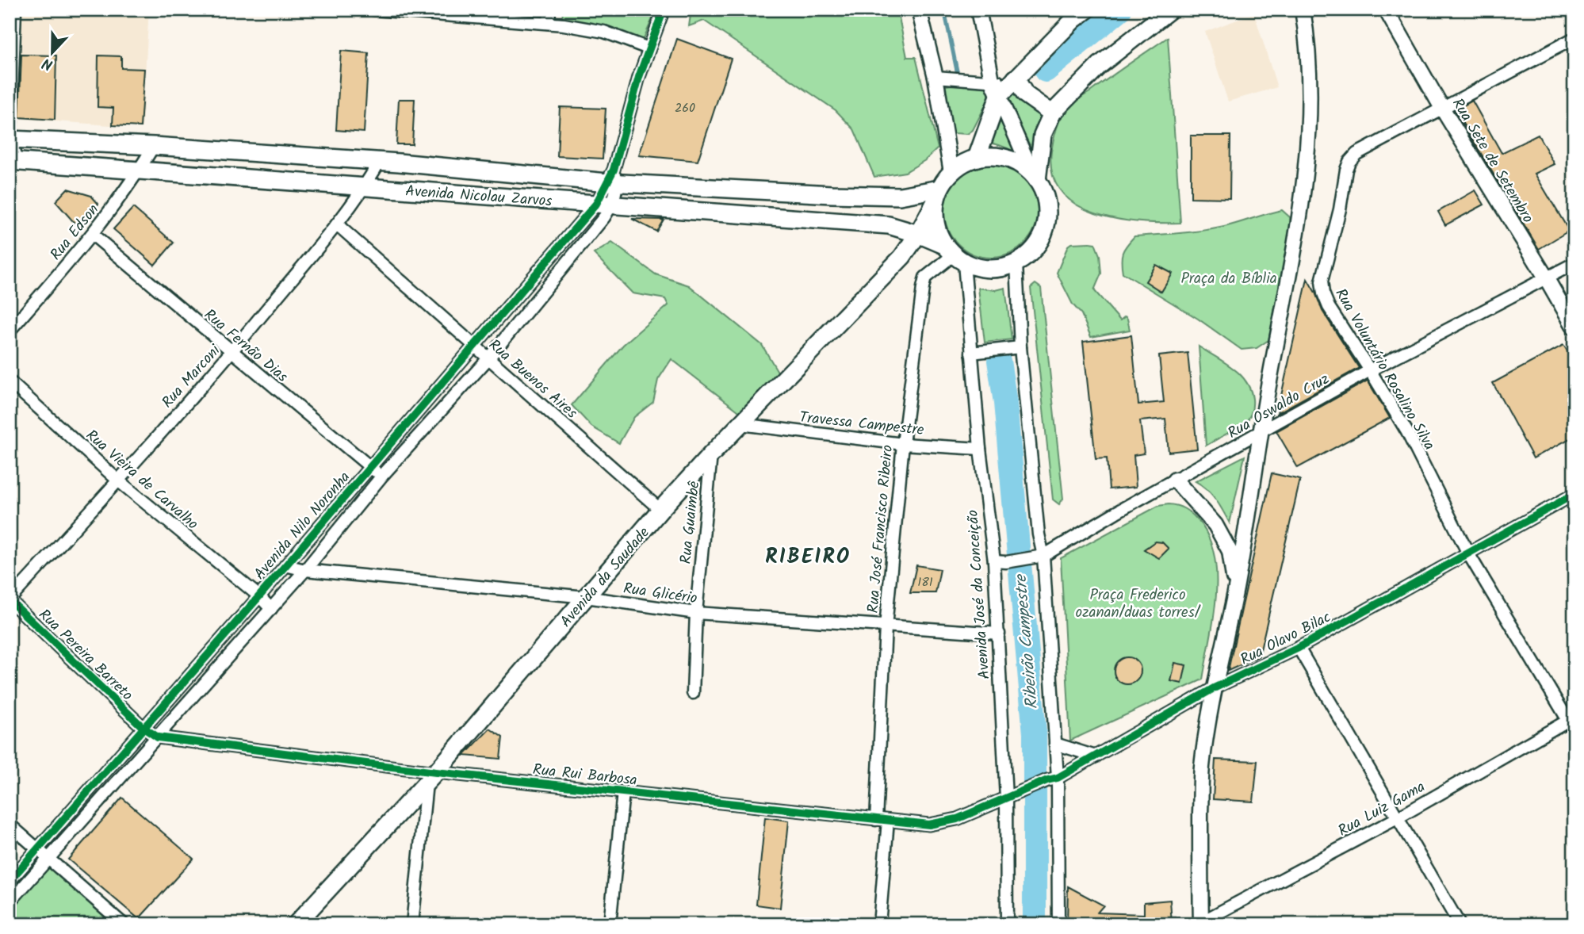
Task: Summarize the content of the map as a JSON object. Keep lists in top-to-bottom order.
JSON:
{
  "streets": {
    "main road": ["Avenida Nicolau Zarvos", "Avenida da Saudade"],
    "street": [
      "Rua Sete de Setembro",
      "Rua Edson",
      "Rua Fernão Dias",
      "Rua Voluntário Rosalino Silva",
      "Rua Marconi",
      "Rua Buenos Aires",
      "Rua Oswaldo Cruz",
      "Travessa Campestre",
      "Rua Vieira de Carvalho",
      "Rua Guaimbê",
      "Avenida Nilo Noronha",
      "Rua José Francisco Ribeiro",
      "Rua Glicério",
      "Avenida José da Conceição",
      "Rua Olavo Bilac",
      "Rua Pereira Barreto",
      "Rua Rui Barbosa",
      "Rua Luiz Gama"
    ]
  },
  "crossings": [
    ["Rua Sete de Setembro", "Rua Voluntário Rosalino Silva"],
    ["Rua Sete de Setembro", "Rua Oswaldo Cruz"],
    ["Avenida Nicolau Zarvos", "Rua Edson"],
    ["Avenida Nicolau Zarvos", "Rua Marconi"],
    ["Avenida Nicolau Zarvos", "Avenida Nilo Noronha"],
    ["Avenida Nicolau Zarvos", "Rua José Francisco Ribeiro"],
    ["Avenida Nicolau Zarvos", "Avenida da Saudade"],
    ["Avenida Nicolau Zarvos", "Avenida José da Conceição"],
    ["Rua Edson", "Rua Fernão Dias"],
    ["Rua Fernão Dias", "Rua Marconi"],
    ["Rua Fernão Dias", "Avenida Nilo Noronha"],
    ["Rua Voluntário Rosalino Silva", "Rua Oswaldo Cruz"],
    ["Rua Voluntário Rosalino Silva", "Rua Olavo Bilac"],
    ["Rua Voluntário Rosalino Silva", "Rua Luiz Gama"],
    ["Rua Marconi", "Rua Buenos Aires"],
    ["Rua Marconi", "Rua Vieira de Carvalho"],
    ["Rua Marconi", "Rua Pereira Barreto"],
    ["Rua Buenos Aires", "Avenida Nilo Noronha"],
    ["Rua Buenos Aires", "Avenida da Saudade"],
    ["Rua Oswaldo Cruz", "Avenida José da Conceição"],
    ["Travessa Campestre", "Rua José Francisco Ribeiro"],
    ["Travessa Campestre", "Avenida da Saudade"],
    ["Travessa Campestre", "Avenida José da Conceição"],
    ["Rua Vieira de Carvalho", "Avenida Nilo Noronha"],
    ["Rua Guaimbê", "Avenida da Saudade"],
    ["Rua Guaimbê", "Rua Glicério"],
    ["Avenida Nilo Noronha", "Rua Glicério"],
    ["Avenida Nilo Noronha", "Rua Pereira Barreto"],
    ["Avenida Nilo Noronha", "Rua Rui Barbosa"],
    ["Rua José Francisco Ribeiro", "Avenida da Saudade"],
    ["Rua José Francisco Ribeiro", "Rua Glicério"],
    ["Rua José Francisco Ribeiro", "Avenida José da Conceição"],
    ["Rua José Francisco Ribeiro", "Rua Rui Barbosa"],
    ["Avenida da Saudade", "Rua Glicério"],
    ["Avenida da Saudade", "Avenida José da Conceição"],
    ["Avenida da Saudade", "Rua Rui Barbosa"],
    ["Rua Glicério", "Avenida José da Conceição"],
    ["Avenida José da Conceição", "Rua Olavo Bilac"],
    ["Avenida José da Conceição", "Rua Rui Barbosa"],
    ["Rua Olavo Bilac", "Rua Rui Barbosa"],
    ["Rua Pereira Barreto", "Rua Rui Barbosa"]
  ],
  "districts": ["RIBEIRO"],
  "water": ["Ribeirão Campestre"],
  "parks": ["Praça da Bíblia", "Praça Frederico ozanan/duas torres/"],
  "house_numbers": ["260", "181"],
  "north": "bottom"
}
